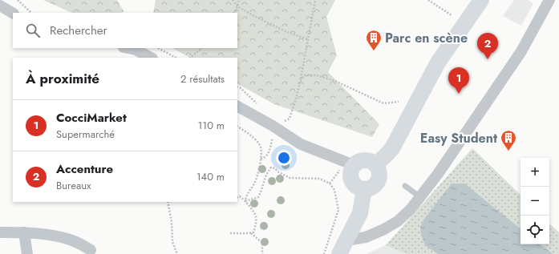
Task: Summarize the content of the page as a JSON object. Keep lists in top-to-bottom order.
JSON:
{
  "places": {
    "building": ["Parc en scène", "Easy Student"]
  },
  "page": {
    "search": "Rechercher",
    "pins": ["2", "1"],
    "heading": ["À proximité", "2 résultats"],
    "list": [
      {
        "mark": "1",
        "name": "CocciMarket",
        "note": "Supermarché",
        "value": "110 m"
      },
      {
        "mark": "2",
        "name": "Accenture",
        "note": "Bureaux",
        "value": "140 m"
      }
    ],
    "map_buttons": ["+", "−"]
  }
}
